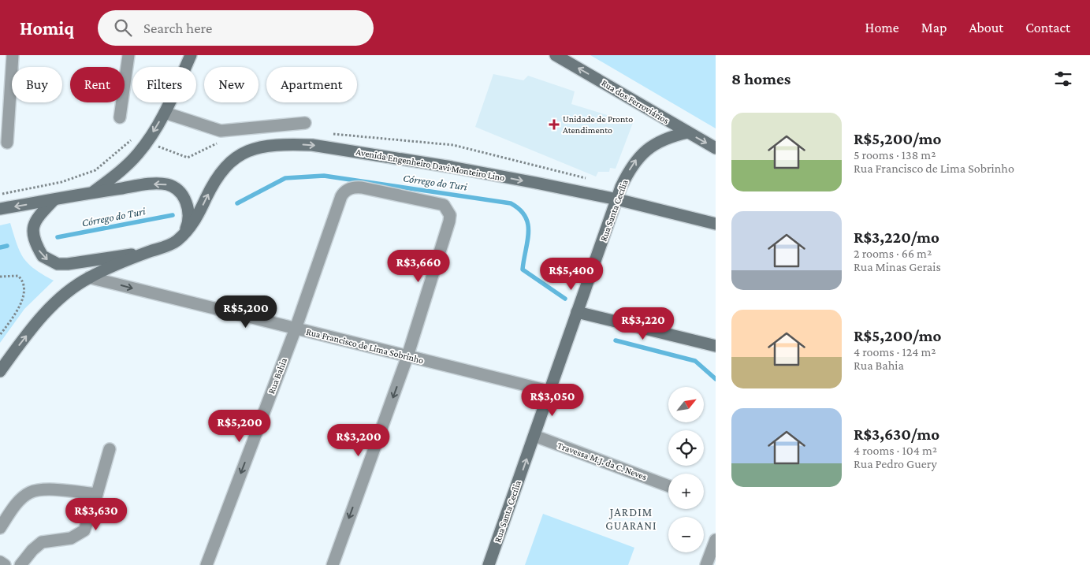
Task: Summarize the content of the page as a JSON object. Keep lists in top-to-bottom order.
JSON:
{
  "streets": {
    "main road": ["Rua dos Ferroviários", "Avenida Engenheiro Davi Monteiro Lino", "Rua Santa Cecília"],
    "street": ["Rua Francisco de Lima Sobrinho", "Rua Bahia", "Travessa M.J. da C. Neves"]
  },
  "crossings": [
    ["Rua dos Ferroviários", "Rua Santa Cecília"],
    ["Avenida Engenheiro Davi Monteiro Lino", "Rua Santa Cecília"],
    ["Avenida Engenheiro Davi Monteiro Lino", "Rua Francisco de Lima Sobrinho"],
    ["Rua Santa Cecília", "Rua Francisco de Lima Sobrinho"],
    ["Rua Santa Cecília", "Travessa M.J. da C. Neves"],
    ["Rua Francisco de Lima Sobrinho", "Rua Bahia"]
  ],
  "one_way": ["Rua Santa Cecília", "Rua Francisco de Lima Sobrinho", "Rua Bahia"],
  "districts": ["JARDIM GUARANI"],
  "water": ["Córrego do Turi"],
  "places": {
    "health": ["Unidade de Pronto Atendimento"]
  },
  "north": "top right",
  "page": {
    "header": "Homiq",
    "search": "Search here",
    "nav": [
      "Home",
      "Map",
      "About",
      "Contact"
    ],
    "heading": "8 homes",
    "chip": [
      "Buy",
      "Rent",
      "Filters",
      "New",
      "Apartment"
    ],
    "list": [
      {
        "name": "R$5,200/mo",
        "note": "5 rooms · 138 m² · Rua Francisco de Lima Sobrinho"
      },
      {
        "name": "R$3,220/mo",
        "note": "2 rooms · 66 m² · Rua Minas Gerais"
      },
      {
        "name": "R$5,200/mo",
        "note": "4 rooms · 124 m² · Rua Bahia"
      },
      {
        "name": "R$3,630/mo",
        "note": "4 rooms · 104 m² · Rua Pedro Guery"
      }
    ],
    "price": [
      "R$3,660",
      "R$5,400",
      "R$5,200",
      "R$3,220",
      "R$3,050",
      "R$5,200",
      "R$3,200",
      "R$3,630"
    ],
    "map_buttons": ["+", "−"]
  }
}
